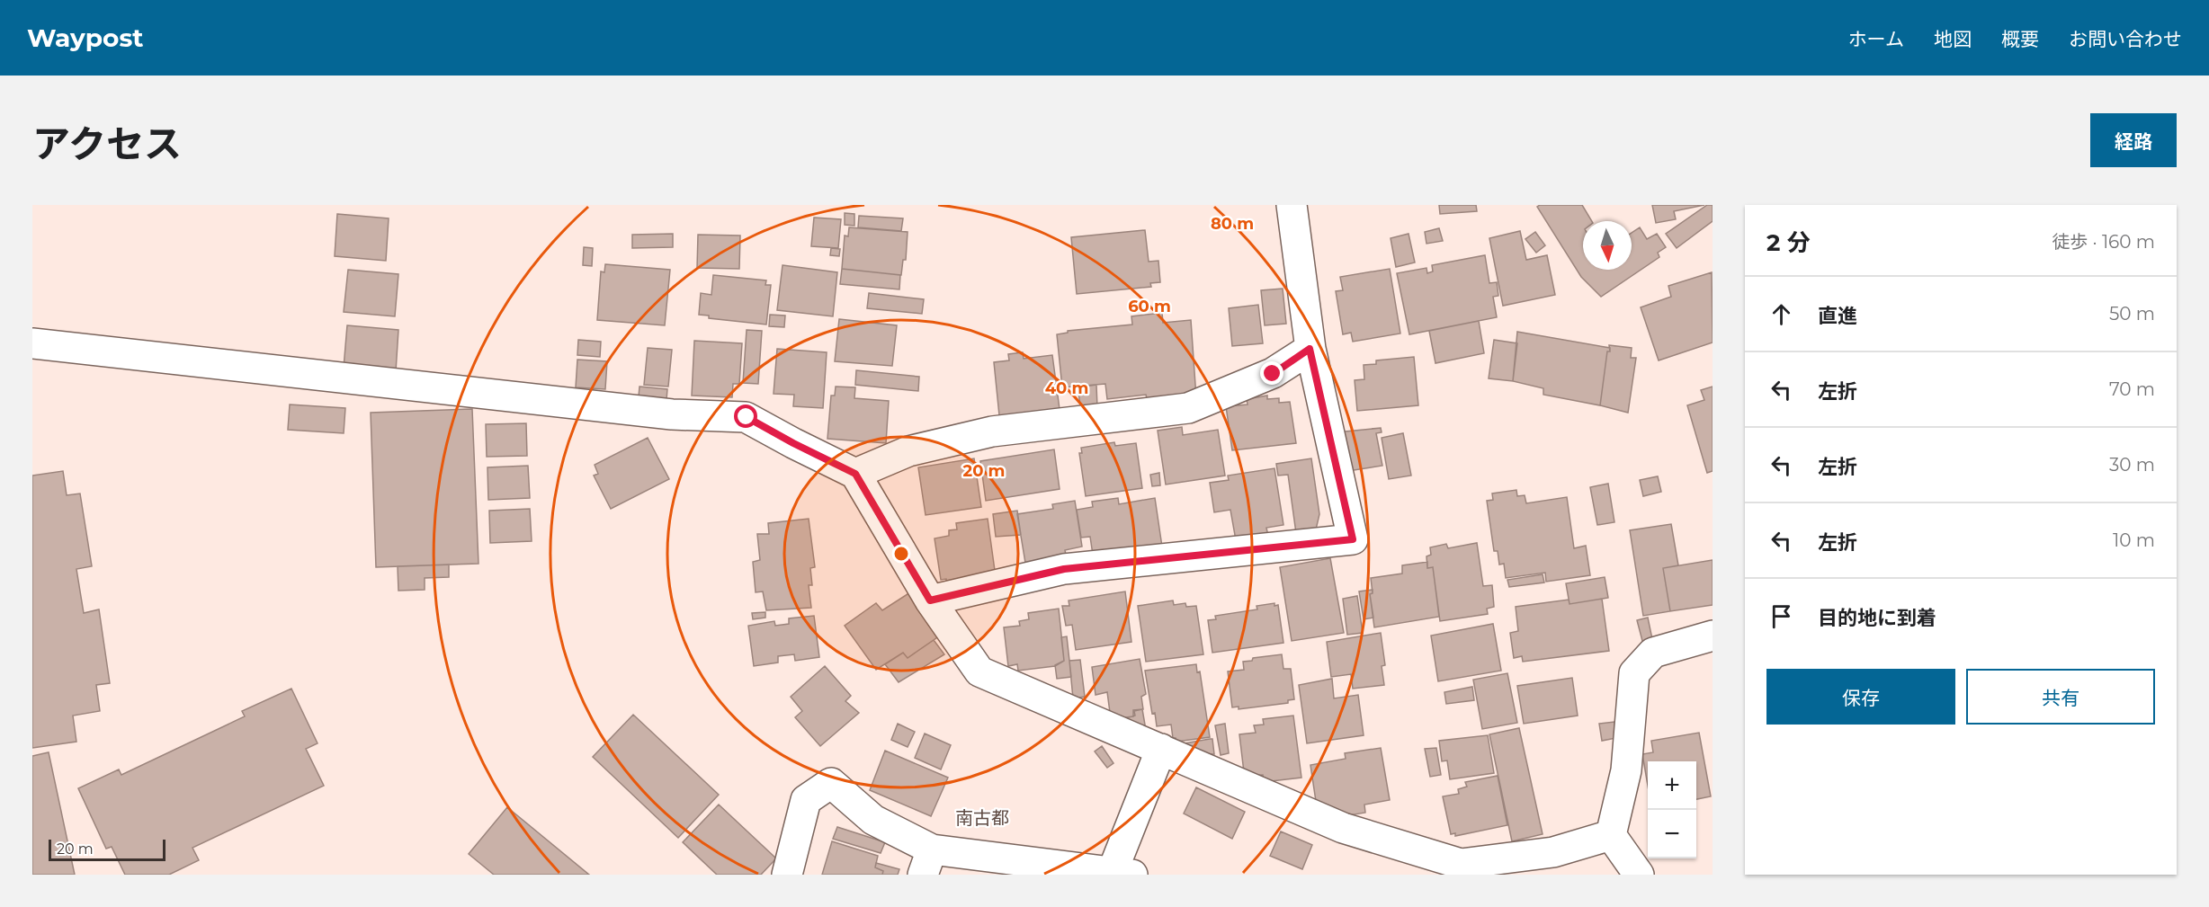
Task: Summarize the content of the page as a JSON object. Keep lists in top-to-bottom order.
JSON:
{
  "districts": ["南古都"],
  "scale_bar": "20 m",
  "north": "bottom",
  "page": {
    "header": "Waypost",
    "nav": [
      "ホーム",
      "地図",
      "概要",
      "お問い合わせ"
    ],
    "title": "アクセス",
    "buttons": [
      "経路",
      ["保存", "共有"]
    ],
    "heading": ["2 分", "徒歩 · 160 m"],
    "list": [
      ["直進", "50 m"],
      ["左折", "70 m"],
      ["左折", "30 m"],
      ["左折", "10 m"],
      "目的地に到着"
    ],
    "map_buttons": ["+", "−"],
    "scale": "20 m"
  },
  "rings": [
    "80 m",
    "60 m",
    "40 m",
    "20 m"
  ]
}
